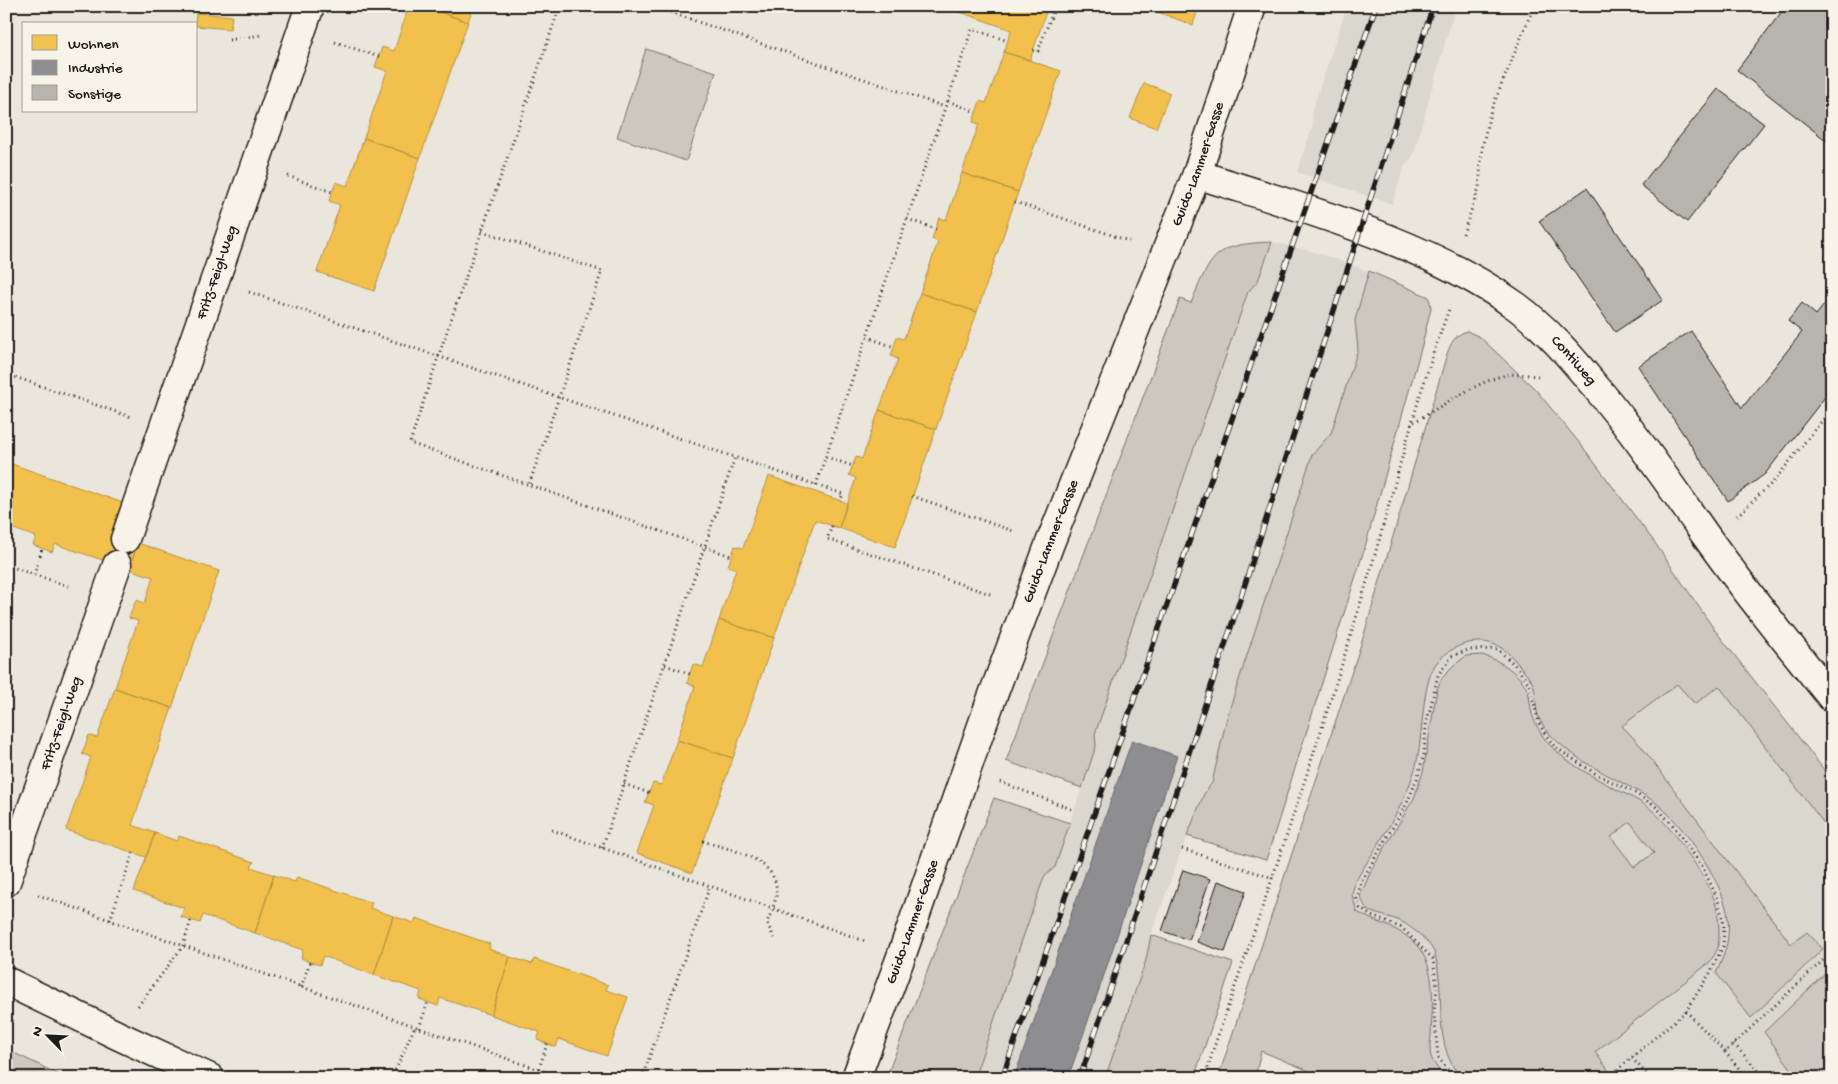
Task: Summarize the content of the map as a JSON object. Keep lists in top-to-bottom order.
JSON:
{
  "streets": {
    "street": ["Guido-Lammer-Gasse", "Fritz-Feigl-Weg", "Contiweg"]
  },
  "crossings": [
    ["Guido-Lammer-Gasse", "Contiweg"]
  ],
  "legend": ["Wohnen", "Industrie", "Sonstige"],
  "north": "top left"
}
